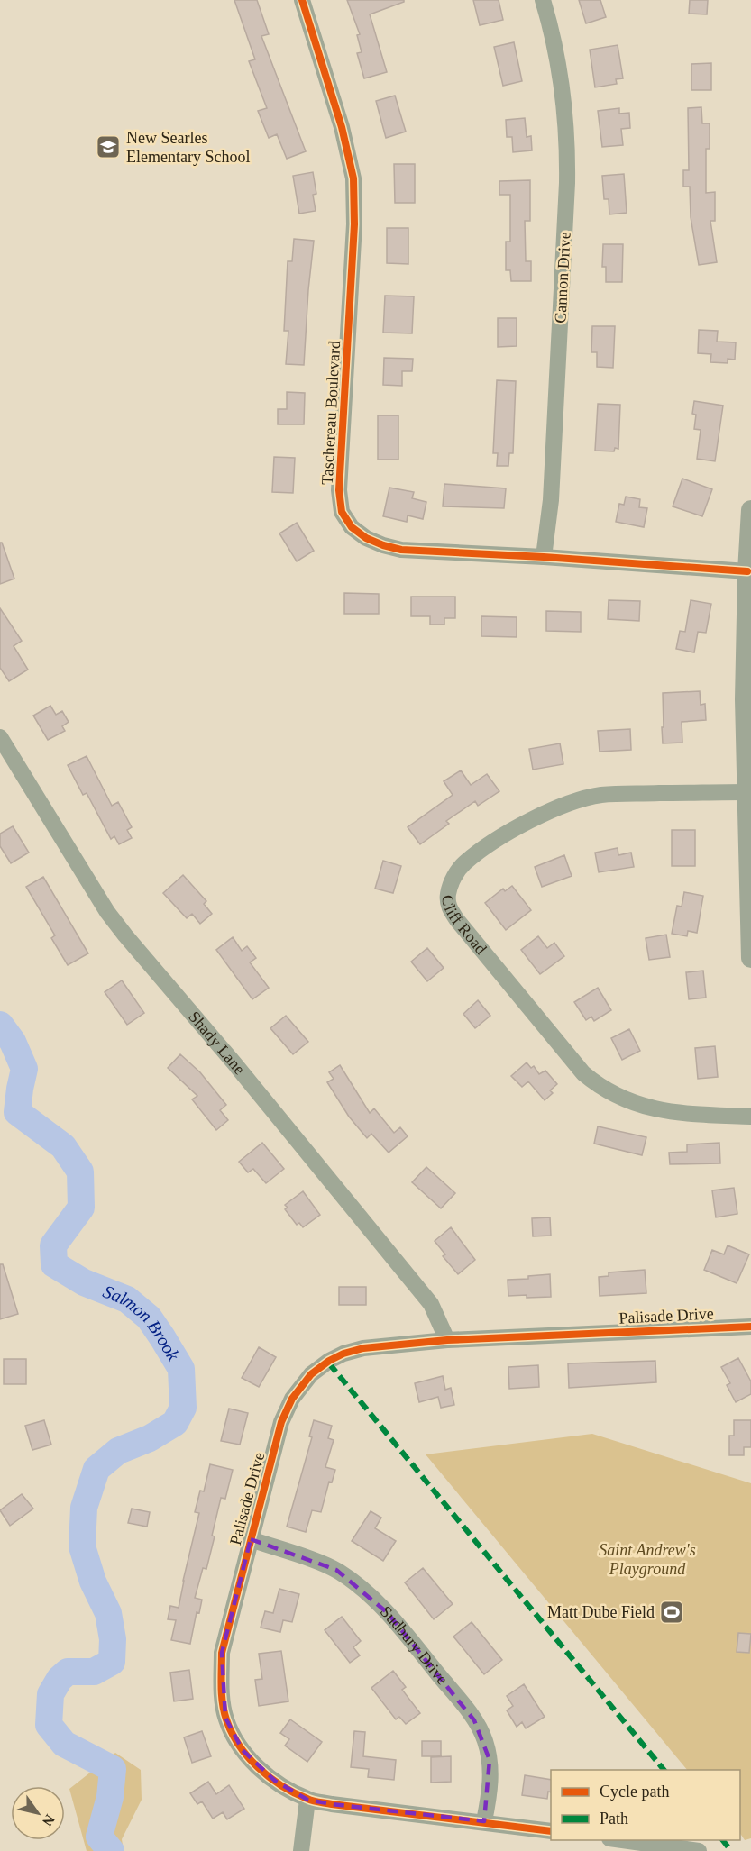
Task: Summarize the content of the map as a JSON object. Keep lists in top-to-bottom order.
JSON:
{
  "streets": {
    "street": [
      "Cannon Drive",
      "Taschereau Boulevard",
      "Cliff Road",
      "Shady Lane",
      "Palisade Drive",
      "Sudbury Drive"
    ]
  },
  "crossings": [
    ["Cannon Drive", "Taschereau Boulevard"],
    ["Shady Lane", "Palisade Drive"],
    ["Palisade Drive", "Sudbury Drive"]
  ],
  "water": ["Salmon Brook"],
  "parks": ["Saint Andrew's Playground"],
  "places": {
    "school or university": ["New Searles Elementary School"],
    "sports": ["Matt Dube Field"]
  },
  "legend": ["Cycle path", "Path"],
  "north": "bottom right"
}
